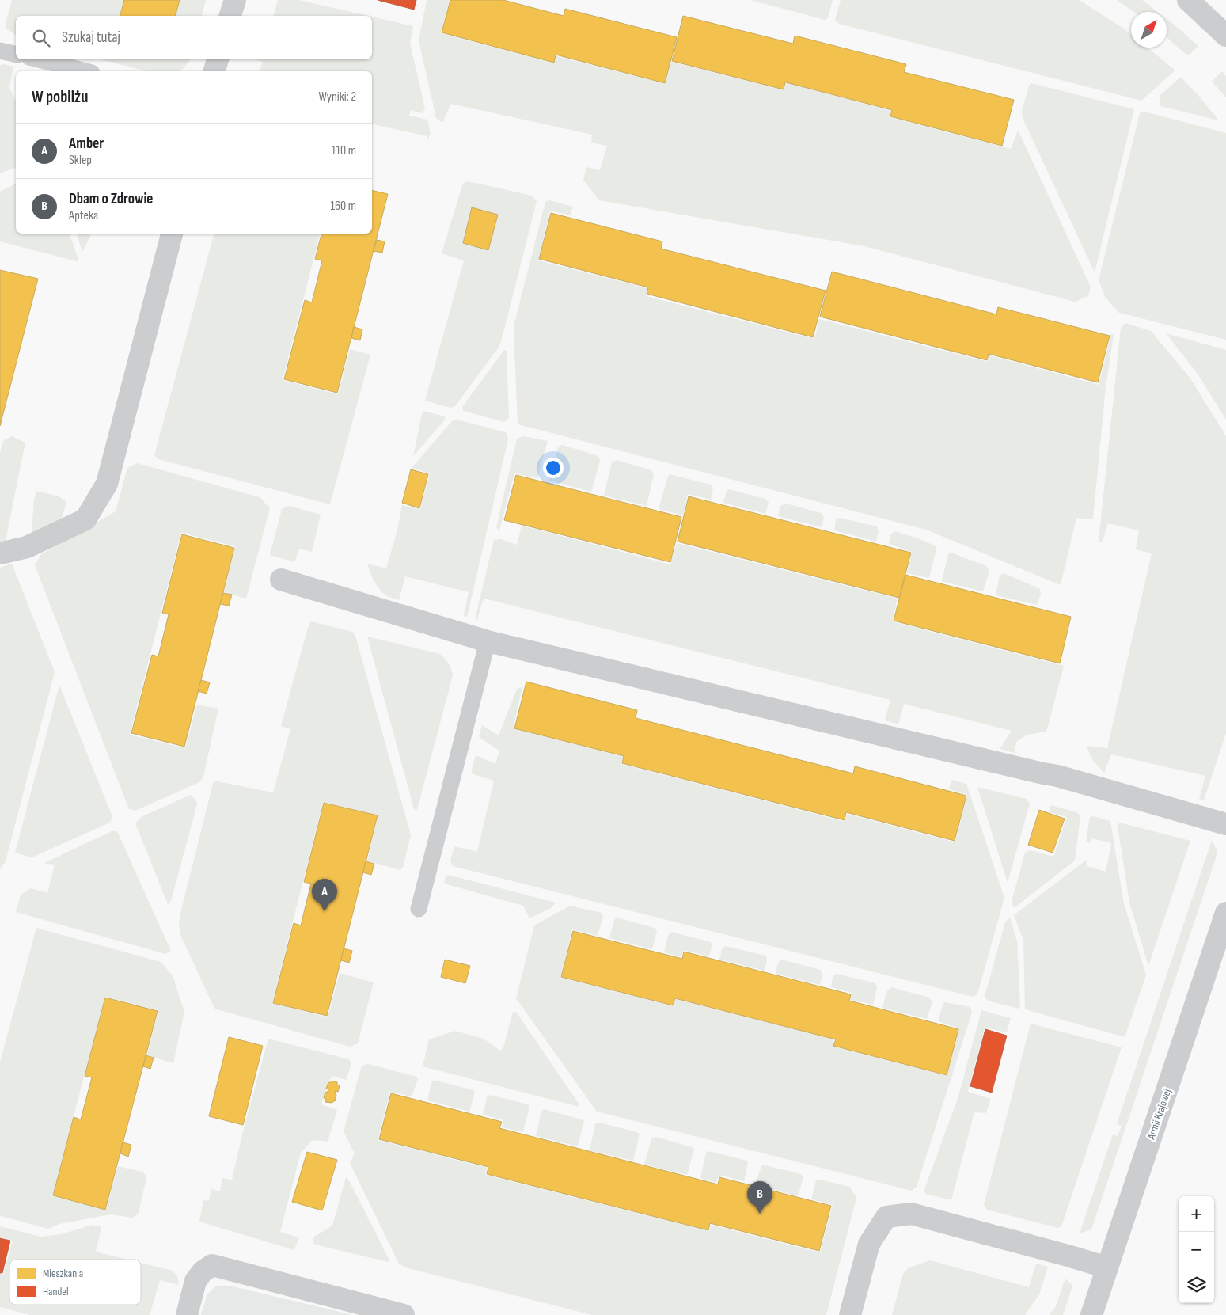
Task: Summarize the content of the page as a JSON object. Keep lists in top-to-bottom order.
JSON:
{
  "streets": {
    "street": ["Armii Krajowej"]
  },
  "legend": ["Mieszkania", "Handel"],
  "north": "top right",
  "page": {
    "search": "Szukaj tutaj",
    "heading": ["W pobliżu", "Wyniki: 2"],
    "list": [
      {
        "mark": "A",
        "name": "Amber",
        "note": "Sklep",
        "value": "110 m"
      },
      {
        "mark": "B",
        "name": "Dbam o Zdrowie",
        "note": "Apteka",
        "value": "160 m"
      }
    ],
    "pins": ["A", "B"],
    "map_buttons": ["+", "−"]
  }
}
